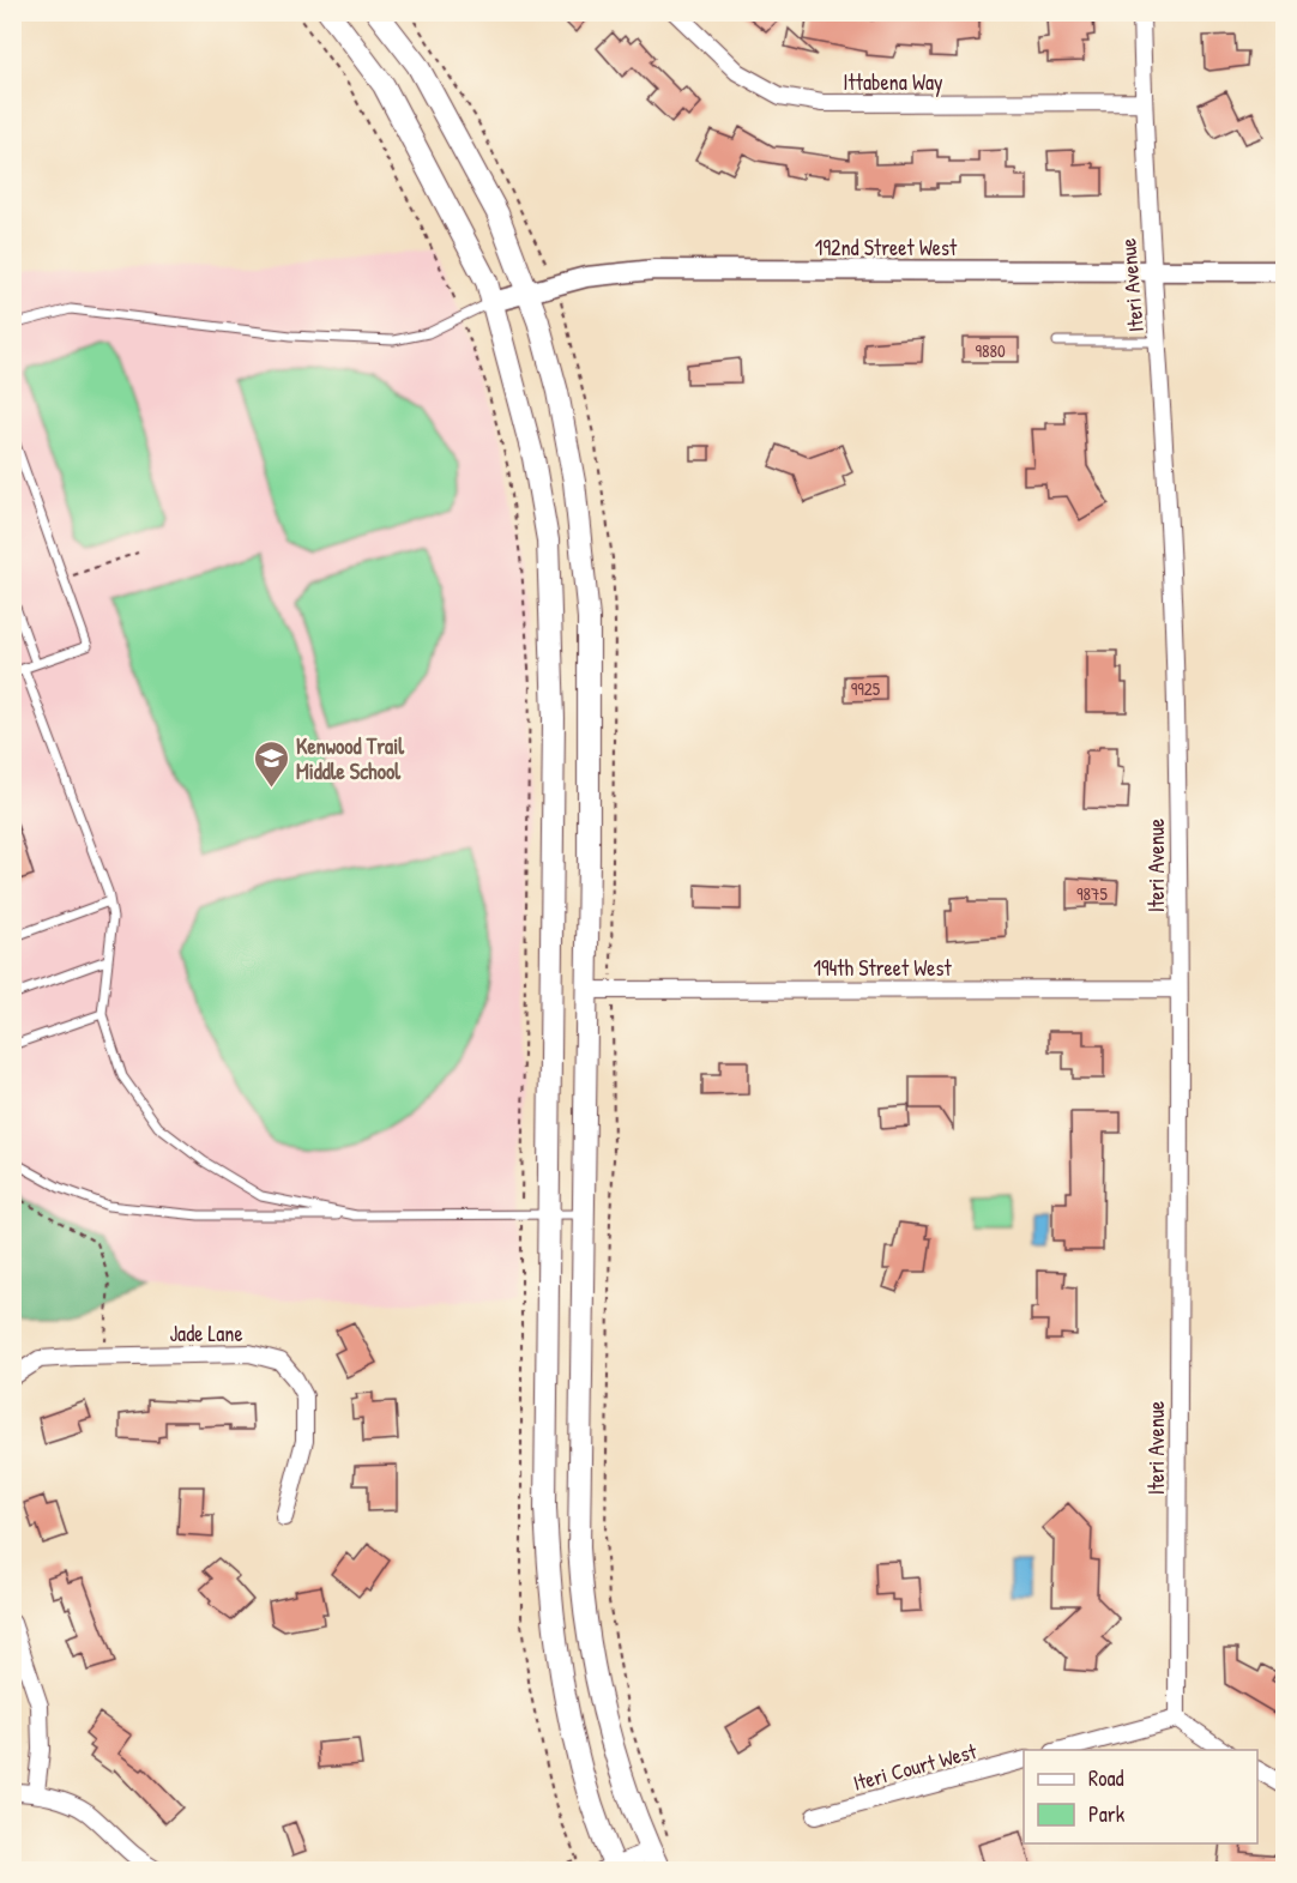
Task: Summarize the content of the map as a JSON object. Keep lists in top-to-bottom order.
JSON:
{
  "streets": {
    "street": [
      "Ittabena Way",
      "192nd Street West",
      "Iteri Avenue",
      "194th Street West",
      "Jade Lane",
      "Iteri Court West"
    ]
  },
  "crossings": [
    ["Ittabena Way", "Iteri Avenue"],
    ["192nd Street West", "Iteri Avenue"],
    ["Iteri Avenue", "194th Street West"]
  ],
  "places": {
    "school or university": ["Kenwood Trail Middle School"]
  },
  "house_numbers": ["9880", "9925", "9875"],
  "legend": ["Road", "Park"]
}
